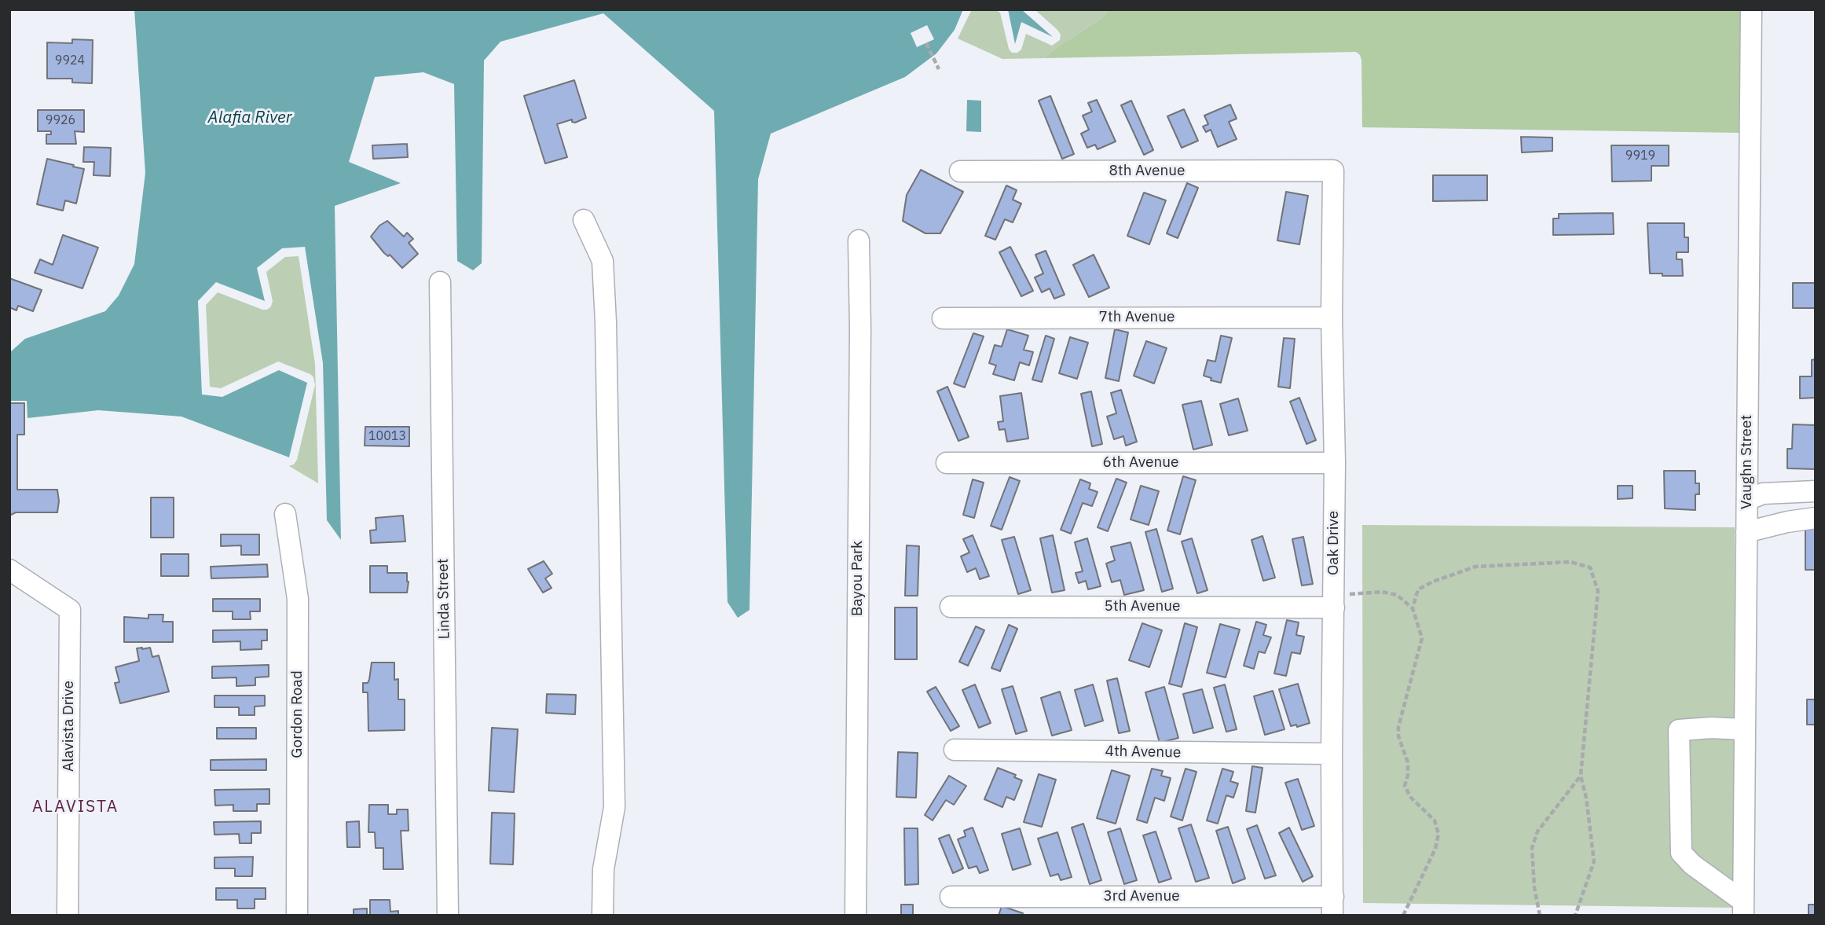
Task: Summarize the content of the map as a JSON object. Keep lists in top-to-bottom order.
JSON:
{
  "streets": {
    "street": [
      "8th Avenue",
      "7th Avenue",
      "Vaughn Street",
      "6th Avenue",
      "Oak Drive",
      "Bayou Park",
      "Linda Street",
      "5th Avenue",
      "Gordon Road",
      "Alavista Drive",
      "4th Avenue",
      "3rd Avenue"
    ]
  },
  "crossings": [
    ["8th Avenue", "Oak Drive"],
    ["7th Avenue", "Oak Drive"],
    ["6th Avenue", "Oak Drive"],
    ["Oak Drive", "5th Avenue"],
    ["Oak Drive", "4th Avenue"],
    ["Oak Drive", "3rd Avenue"]
  ],
  "districts": ["ALAVISTA"],
  "water": ["Alafia River"],
  "house_numbers": [
    "9924",
    "9926",
    "9919",
    "10013"
  ]
}
